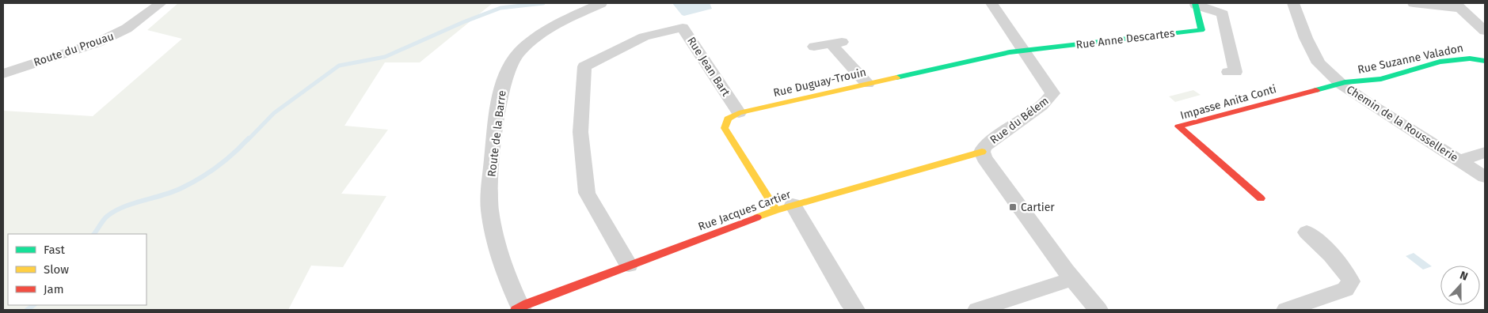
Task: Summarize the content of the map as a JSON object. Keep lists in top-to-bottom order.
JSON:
{
  "streets": {
    "street": [
      "Rue Anne Descartes",
      "Route du Prouau",
      "Rue Suzanne Valadon",
      "Rue Jean Bart",
      "Rue Duguay-Trouin",
      "Impasse Anita Conti",
      "Rue du Bélem",
      "Chemin de la Roussellerie",
      "Route de la Barre",
      "Rue Jacques Cartier"
    ]
  },
  "crossings": [
    ["Rue Anne Descartes", "Rue Duguay-Trouin"],
    ["Rue Anne Descartes", "Rue du Bélem"],
    ["Rue Suzanne Valadon", "Impasse Anita Conti"],
    ["Rue Suzanne Valadon", "Chemin de la Roussellerie"],
    ["Rue Jean Bart", "Rue Duguay-Trouin"],
    ["Rue Jean Bart", "Rue Jacques Cartier"],
    ["Rue Duguay-Trouin", "Rue du Bélem"],
    ["Impasse Anita Conti", "Chemin de la Roussellerie"],
    ["Rue du Bélem", "Rue Jacques Cartier"],
    ["Route de la Barre", "Rue Jacques Cartier"]
  ],
  "places": {
    "transit": ["Cartier"]
  },
  "legend": ["Fast", "Slow", "Jam"],
  "north": "top"
}
